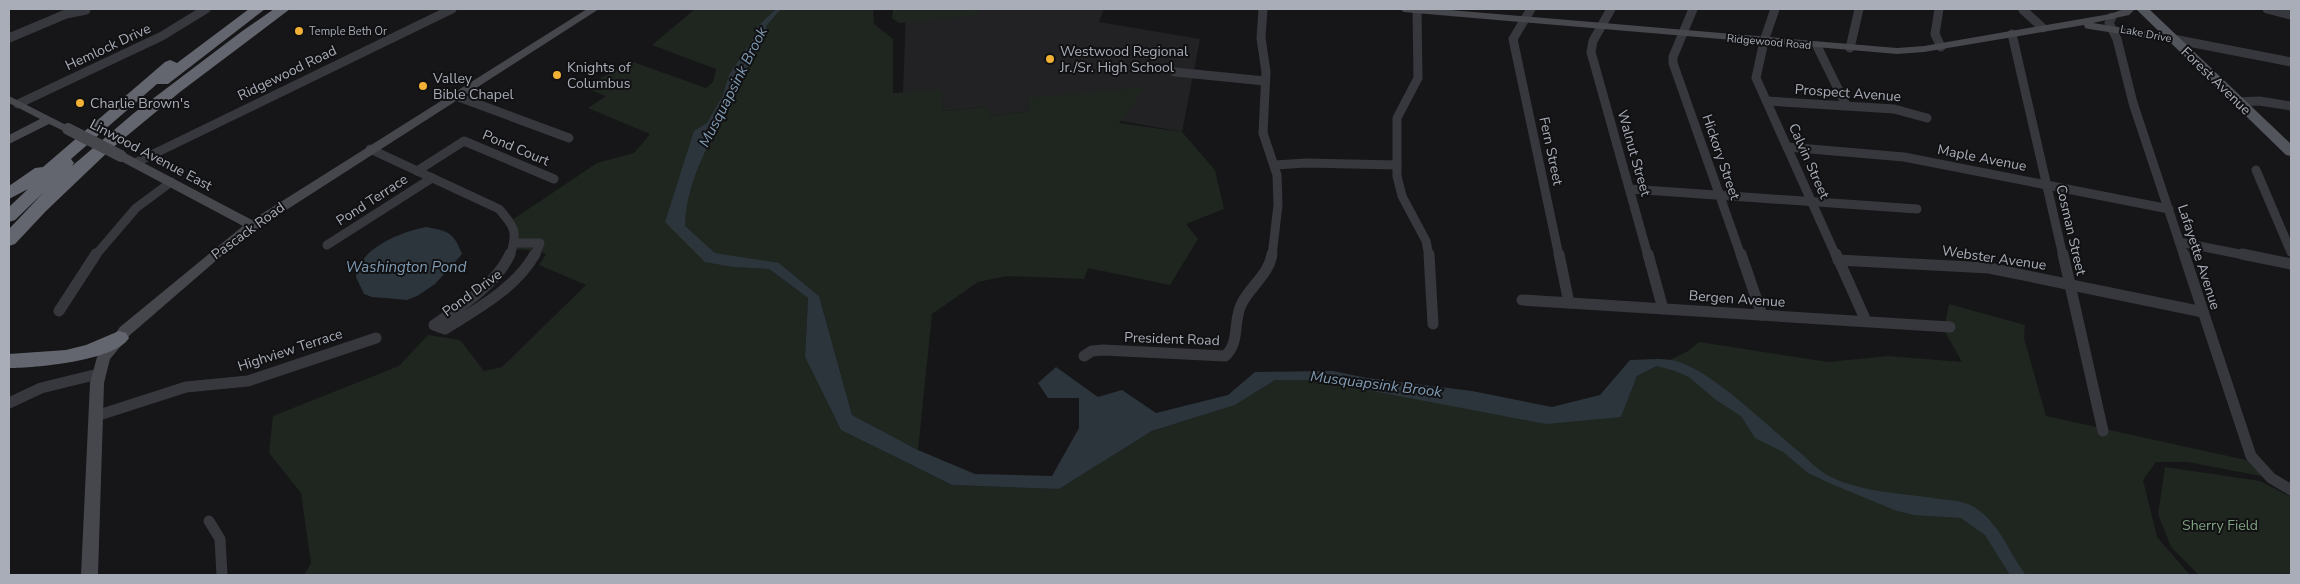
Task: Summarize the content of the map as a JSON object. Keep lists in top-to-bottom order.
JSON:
{
  "streets": {
    "main road": [
      "Lake Drive",
      "Ridgewood Road",
      "Forest Avenue",
      "Linwood Avenue East",
      "Pascack Road"
    ],
    "street": [
      "Hemlock Drive",
      "Prospect Avenue",
      "Pond Court",
      "Fern Street",
      "Walnut Street",
      "Hickory Street",
      "Maple Avenue",
      "Calvin Street",
      "Pond Terrace",
      "Cosman Street",
      "Lafayette Avenue",
      "Webster Avenue",
      "Pond Drive",
      "Bergen Avenue",
      "President Road",
      "Highview Terrace"
    ]
  },
  "crossings": [
    ["Lake Drive", "Ridgewood Road"],
    ["Lake Drive", "Forest Avenue"],
    ["Lake Drive", "Lafayette Avenue"],
    ["Ridgewood Road", "Fern Street"],
    ["Ridgewood Road", "Walnut Street"],
    ["Ridgewood Road", "Linwood Avenue East"],
    ["Ridgewood Road", "Hickory Street"],
    ["Ridgewood Road", "Calvin Street"],
    ["Ridgewood Road", "Cosman Street"],
    ["Hemlock Drive", "Linwood Avenue East"],
    ["Prospect Avenue", "Calvin Street"],
    ["Fern Street", "Bergen Avenue"],
    ["Walnut Street", "Bergen Avenue"],
    ["Linwood Avenue East", "Pascack Road"],
    ["Hickory Street", "Bergen Avenue"],
    ["Maple Avenue", "Calvin Street"],
    ["Maple Avenue", "Cosman Street"],
    ["Maple Avenue", "Lafayette Avenue"],
    ["Calvin Street", "Webster Avenue"],
    ["Calvin Street", "Bergen Avenue"],
    ["Cosman Street", "Webster Avenue"],
    ["Pascack Road", "Highview Terrace"],
    ["Lafayette Avenue", "Webster Avenue"]
  ],
  "water": ["Musquapsink Brook", "Washington Pond"],
  "parks": ["Sherry Field"],
  "places": [
    "Temple Beth Or",
    "Westwood Regional Jr./Sr. High School",
    "Knights of Columbus",
    "Valley Bible Chapel",
    "Charlie Brown's"
  ]
}
